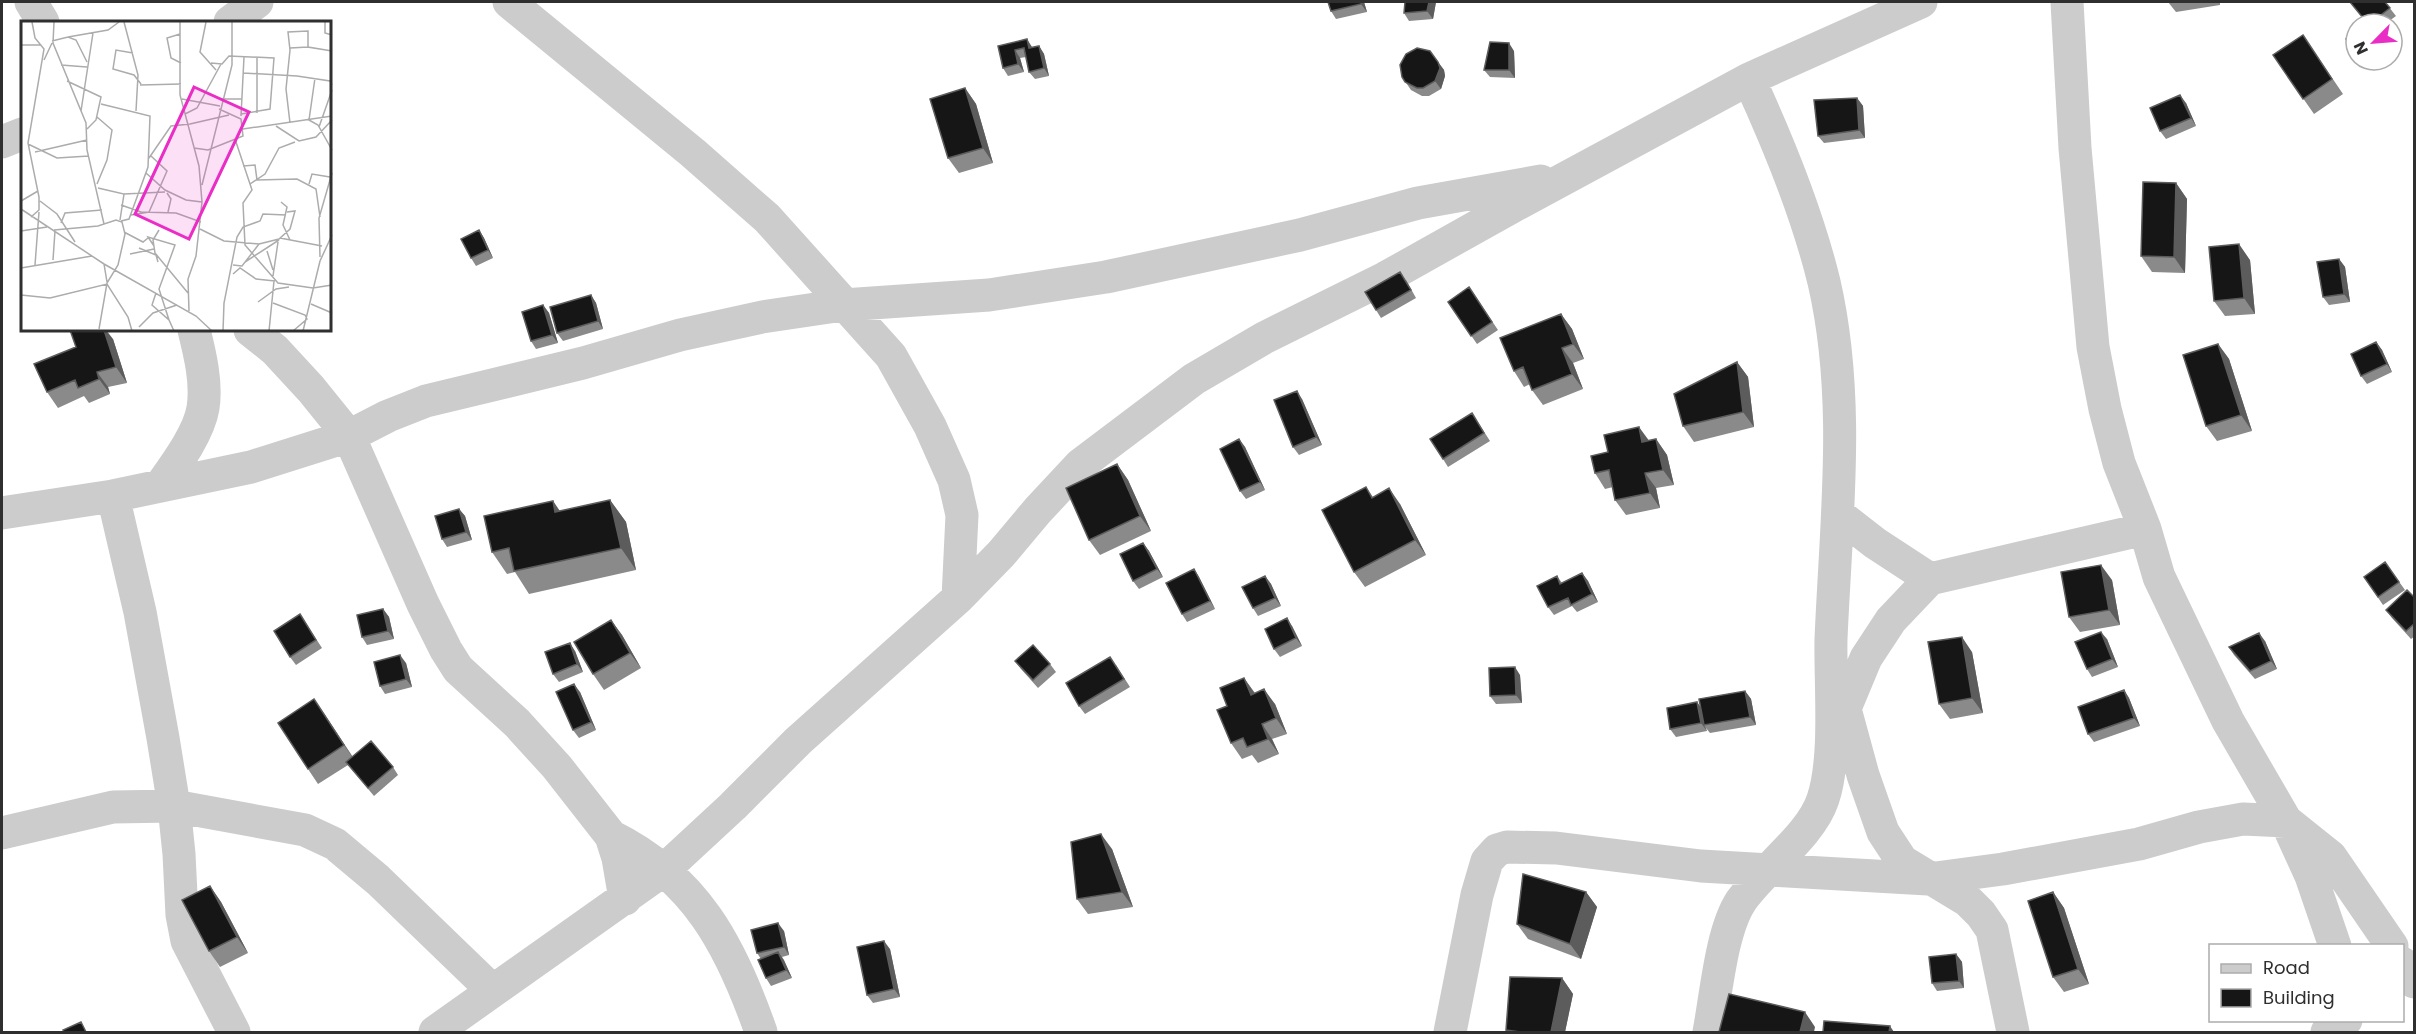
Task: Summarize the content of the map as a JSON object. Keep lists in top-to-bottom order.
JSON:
{
  "legend": ["Road", "Building"],
  "north": "bottom left"
}
